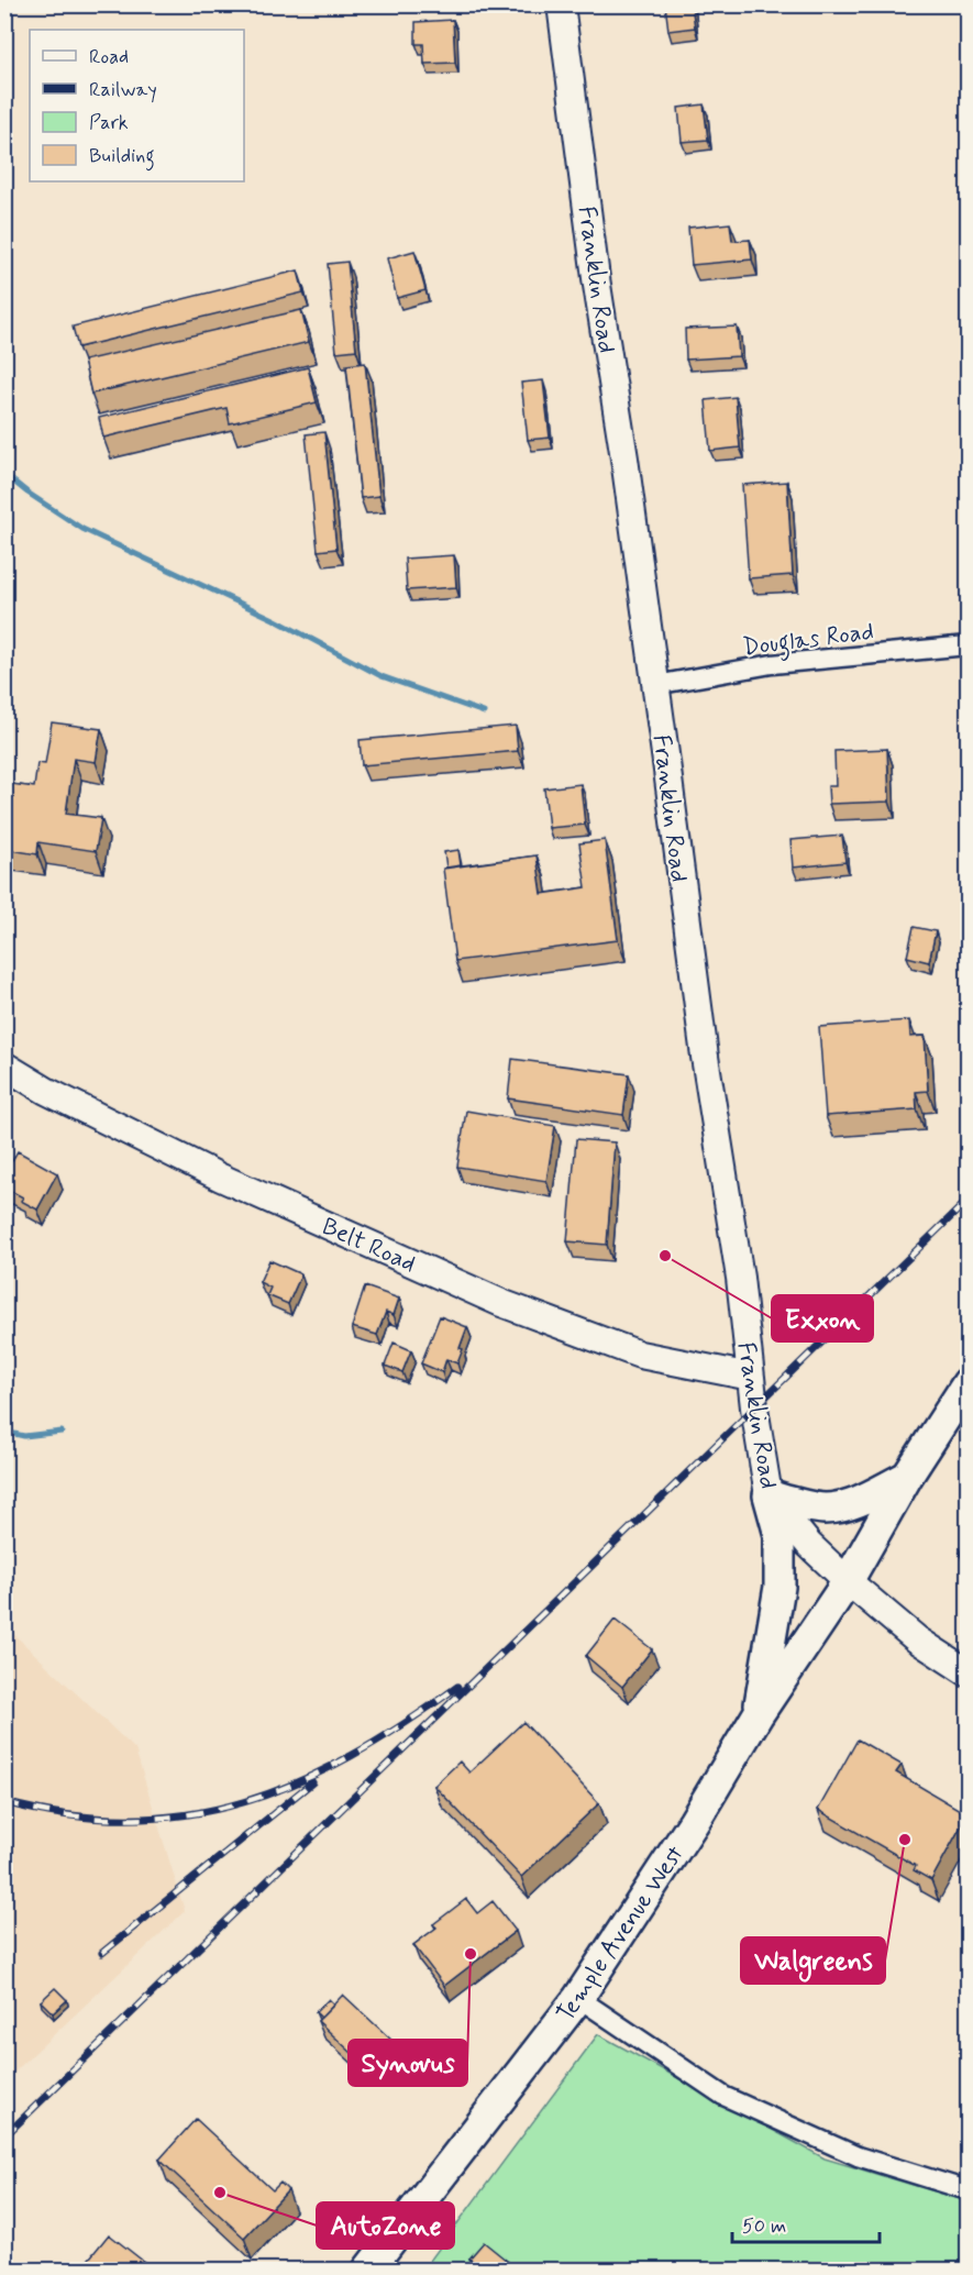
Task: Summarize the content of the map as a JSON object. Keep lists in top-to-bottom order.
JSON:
{
  "streets": {
    "main road": ["Franklin Road", "Belt Road", "Temple Avenue West"],
    "street": ["Douglas Road"]
  },
  "crossings": [
    ["Franklin Road", "Douglas Road"],
    ["Franklin Road", "Belt Road"],
    ["Franklin Road", "Temple Avenue West"]
  ],
  "places": [
    "Exxon",
    "Walgreens",
    "Synovus",
    "AutoZone"
  ],
  "legend": [
    "Road",
    "Railway",
    "Park",
    "Building"
  ],
  "scale_bar": "50 m"
}
